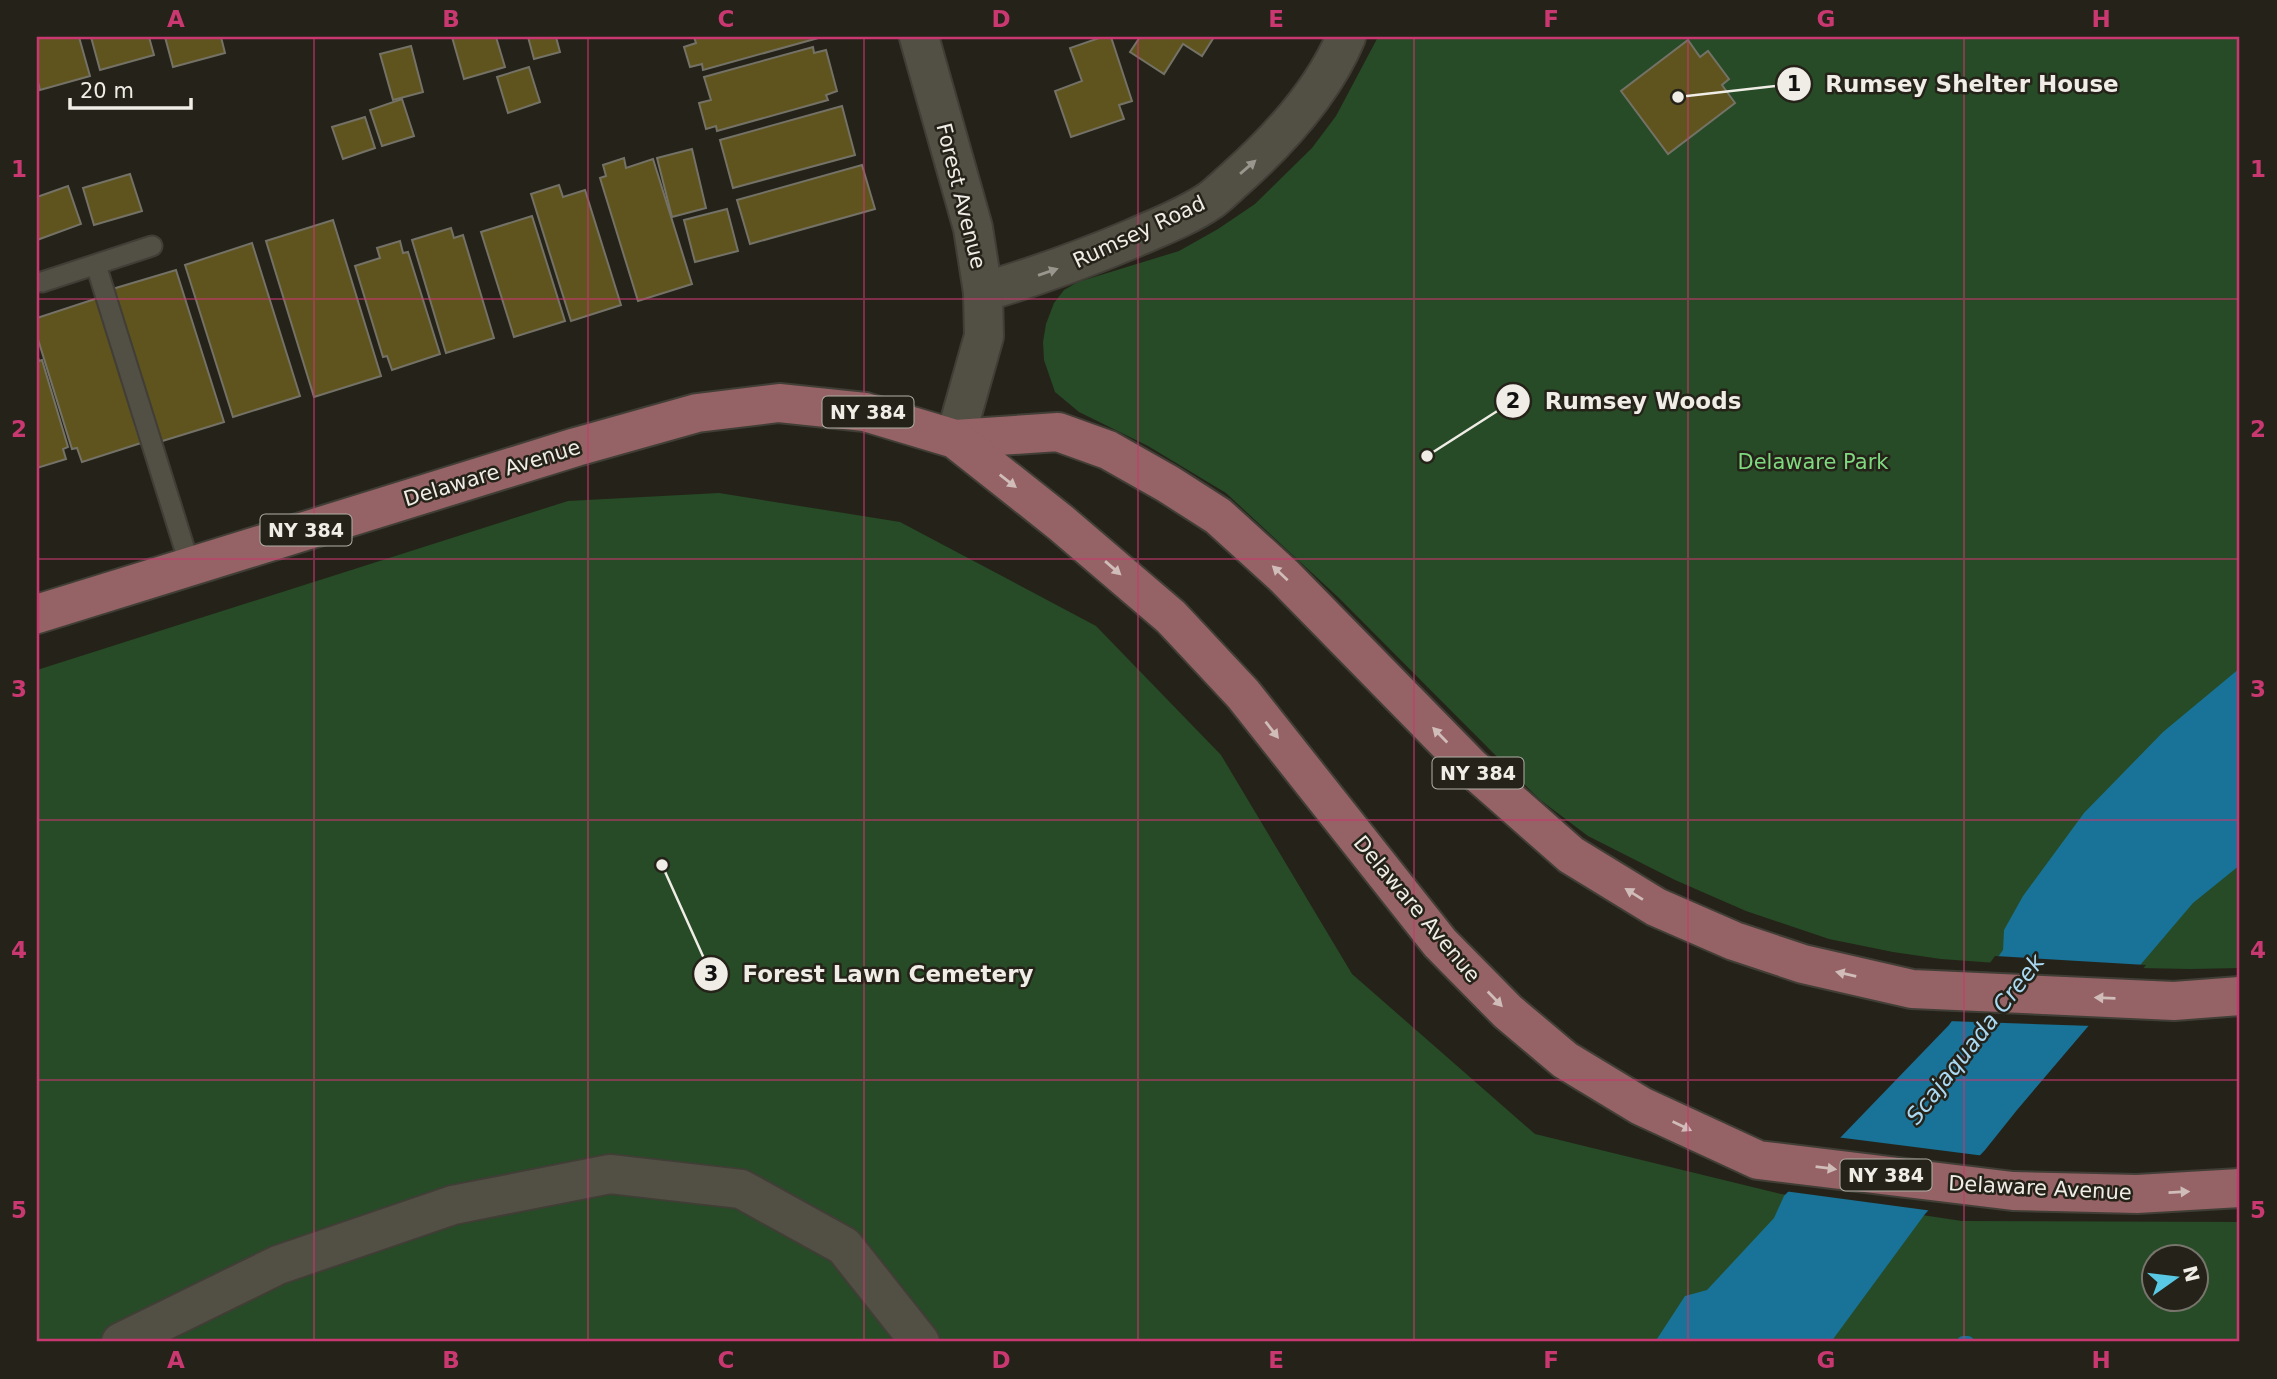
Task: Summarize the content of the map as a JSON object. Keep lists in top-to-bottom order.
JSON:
{
  "streets": {
    "main road": ["NY 384", "Delaware Avenue"],
    "street": ["Forest Avenue", "Rumsey Road"]
  },
  "crossings": [
    ["Forest Avenue", "Rumsey Road"],
    ["Forest Avenue", "Delaware Avenue"]
  ],
  "one_way": ["Rumsey Road"],
  "water": ["Scajaquada Creek"],
  "parks": ["Delaware Park"],
  "places": ["Rumsey Shelter House", "Rumsey Woods", "Forest Lawn Cemetery"],
  "scale_bar": "20 m",
  "north": "right",
  "grid": {
    "columns": [
      "A",
      "B",
      "C",
      "D",
      "E",
      "F",
      "G",
      "H"
    ],
    "rows": [
      "1",
      "2",
      "3",
      "4",
      "5"
    ]
  }
}
